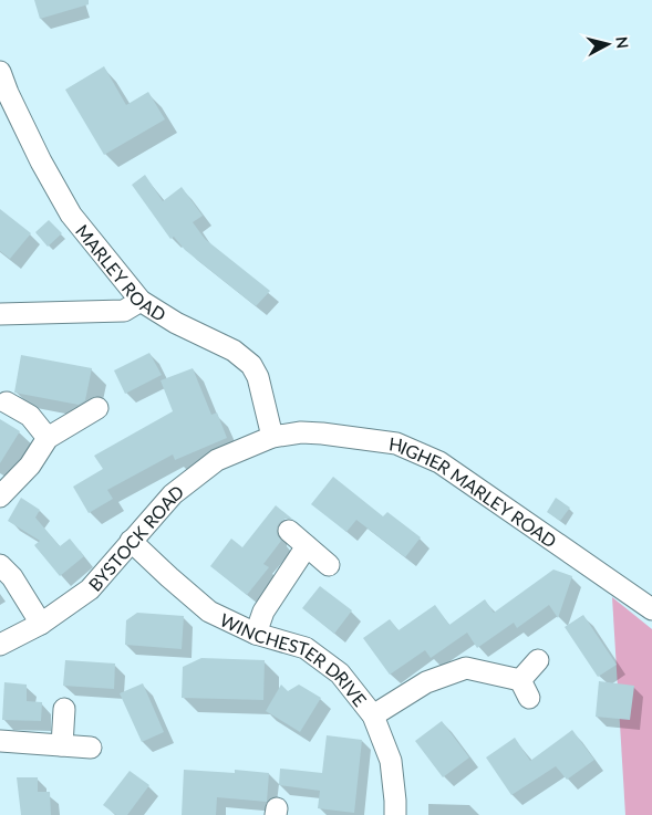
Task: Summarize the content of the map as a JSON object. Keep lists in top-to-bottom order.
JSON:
{
  "streets": {
    "street": [
      "MARLEY ROAD",
      "HIGHER MARLEY ROAD",
      "BYSTOCK ROAD",
      "WINCHESTER DRIVE"
    ]
  },
  "crossings": [
    ["MARLEY ROAD", "HIGHER MARLEY ROAD"],
    ["MARLEY ROAD", "BYSTOCK ROAD"],
    ["HIGHER MARLEY ROAD", "BYSTOCK ROAD"],
    ["BYSTOCK ROAD", "WINCHESTER DRIVE"]
  ],
  "north": "right"
}
